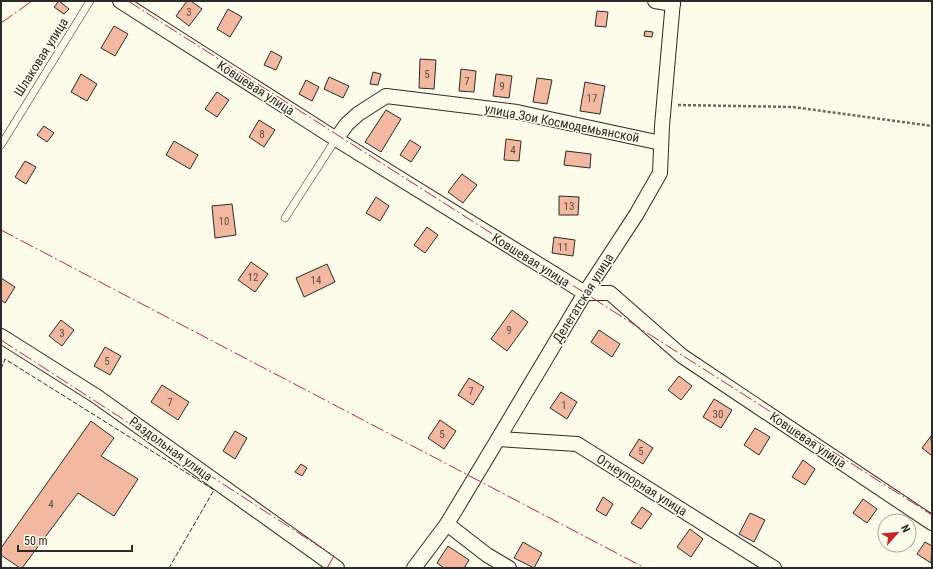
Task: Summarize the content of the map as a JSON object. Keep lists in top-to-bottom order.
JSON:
{
  "streets": {
    "street": [
      "Ковшевая улица",
      "улица Зои Космодемьянской",
      "Делегатская улица",
      "Раздольная улица",
      "Огнеупорная улица"
    ],
    "lane": ["Шлаковая улица"]
  },
  "crossings": [
    ["Ковшевая улица", "улица Зои Космодемьянской"],
    ["Ковшевая улица", "Делегатская улица"],
    ["улица Зои Космодемьянской", "Делегатская улица"],
    ["Делегатская улица", "Огнеупорная улица"]
  ],
  "house_numbers": [
    "3",
    "5",
    "7",
    "9",
    "17",
    "8",
    "4",
    "13",
    "10",
    "11",
    "12",
    "14",
    "9",
    "3",
    "5",
    "7",
    "7",
    "1",
    "30",
    "5",
    "5",
    "4"
  ],
  "scale_bar": "50 m",
  "north": "top right"
}
